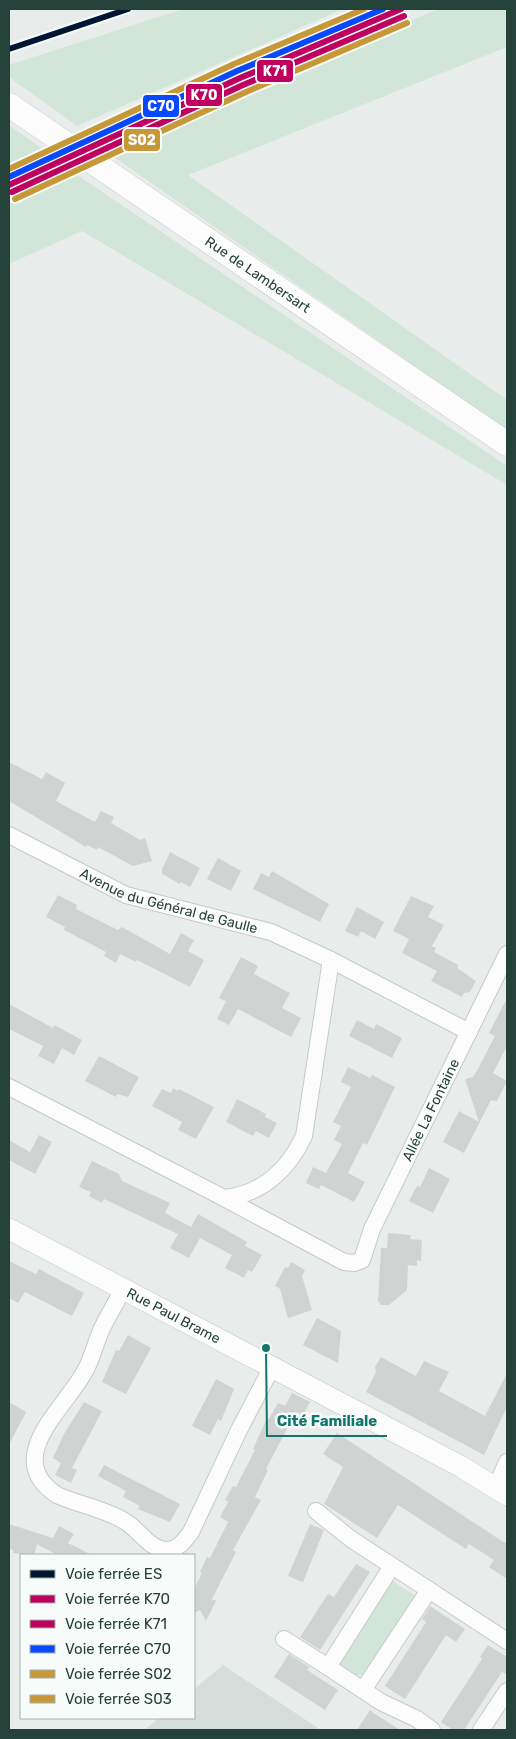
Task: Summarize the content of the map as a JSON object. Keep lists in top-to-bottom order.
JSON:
{
  "streets": {
    "main road": ["Rue de Lambersart"],
    "street": ["Avenue du Général de Gaulle", "Allée La Fontaine", "Rue Paul Brame"]
  },
  "crossings": [
    ["Avenue du Général de Gaulle", "Allée La Fontaine"]
  ],
  "places": ["Cité Familiale"],
  "lines": [
    "rail line ES",
    "rail line K70",
    "rail line C70",
    "rail line S03",
    "rail line K71",
    "rail line S02"
  ],
  "legend": [
    "Voie ferrée ES",
    "Voie ferrée K70",
    "Voie ferrée K71",
    "Voie ferrée C70",
    "Voie ferrée S02",
    "Voie ferrée S03"
  ]
}
